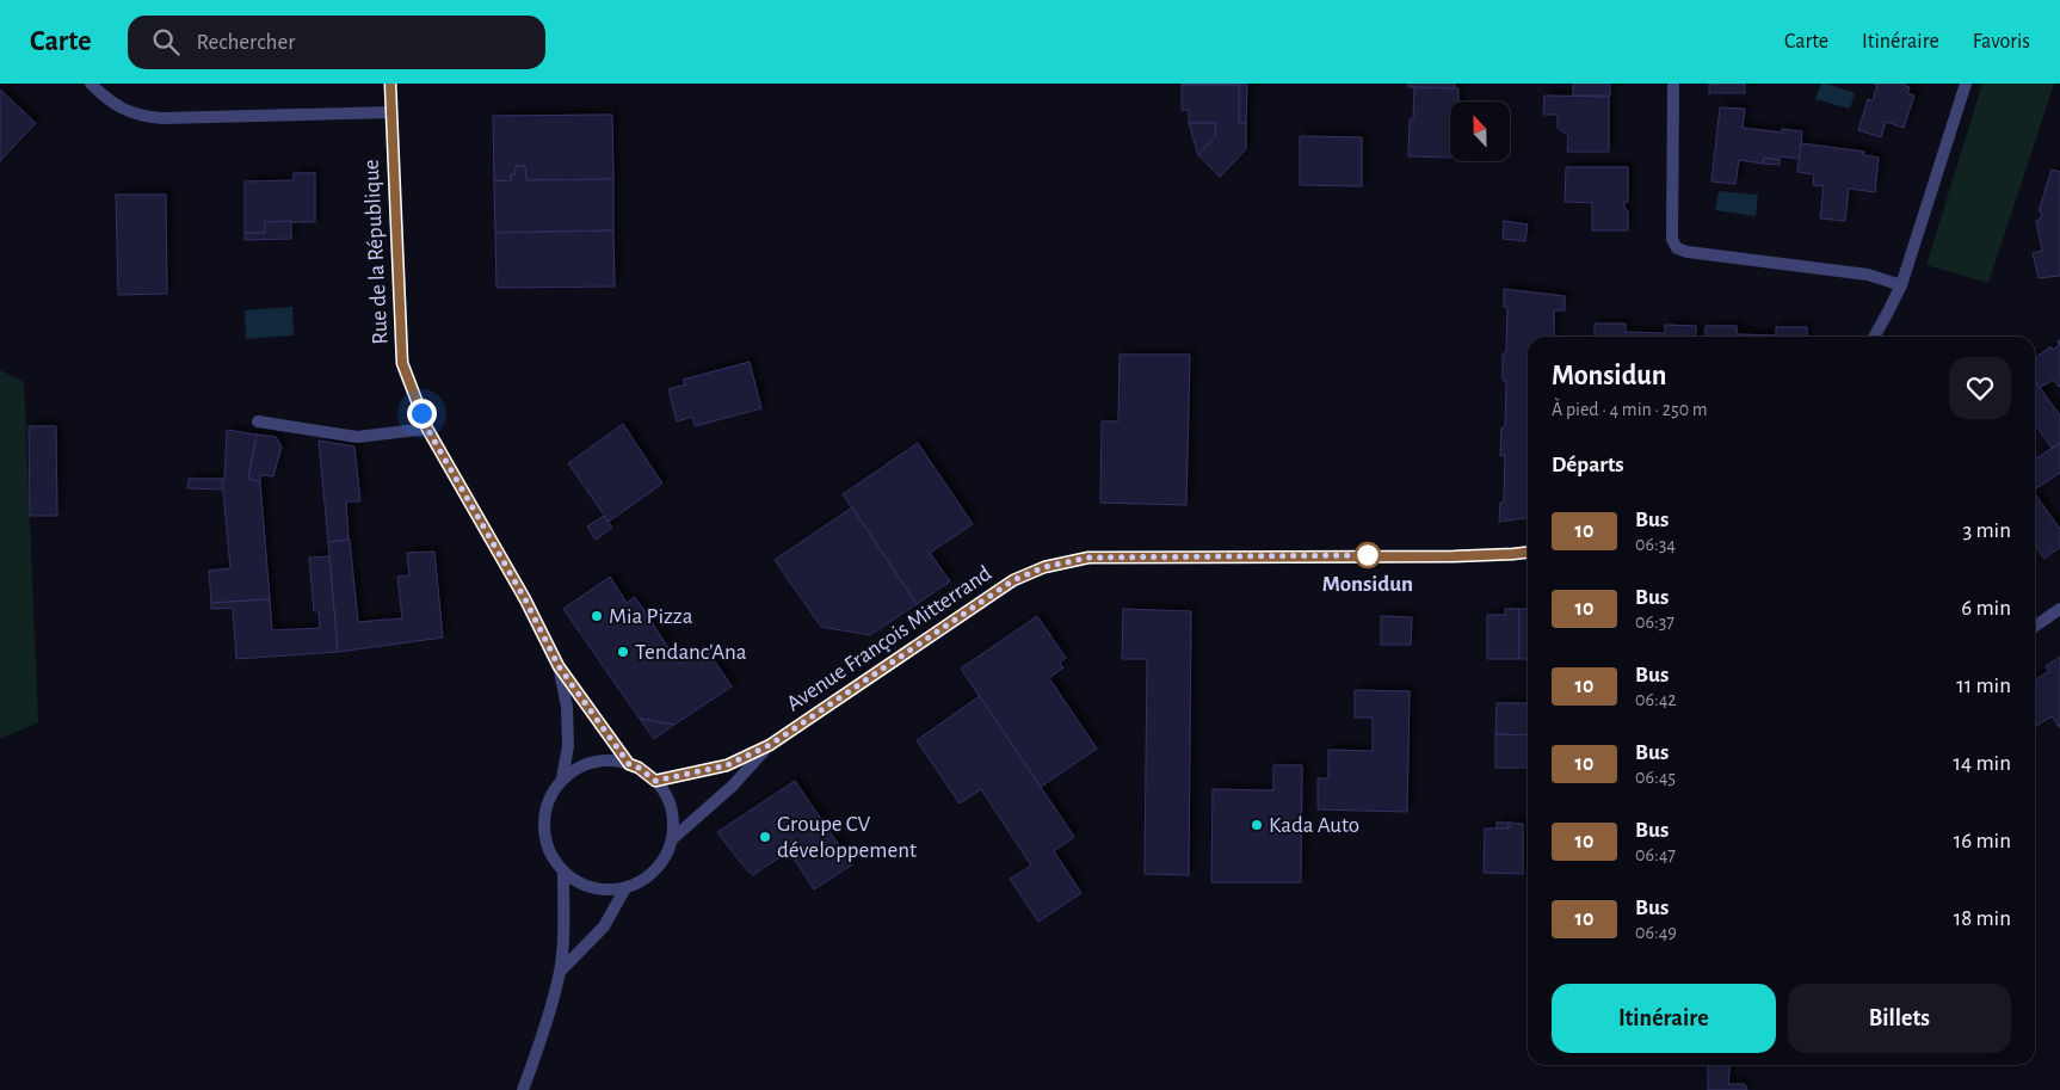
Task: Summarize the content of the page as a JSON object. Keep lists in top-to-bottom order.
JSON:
{
  "streets": {
    "street": ["Rue de la République", "Avenue François Mitterrand"]
  },
  "crossings": [
    ["Rue de la République", "Avenue François Mitterrand"]
  ],
  "places": [
    "Monsidun",
    "Mia Pizza",
    "Tendanc'Ana",
    "Kada Auto",
    "Groupe CV développement"
  ],
  "lines": ["bus line 10"],
  "north": "top",
  "page": {
    "header": "Carte",
    "search": "Rechercher",
    "nav": ["Carte", "Itinéraire", "Favoris"],
    "heading": [
      ["Monsidun", "À pied · 4 min · 250 m"],
      "Départs"
    ],
    "list": [
      {
        "mark": "10",
        "name": "Bus",
        "note": "06:34",
        "value": "3 min"
      },
      {
        "mark": "10",
        "name": "Bus",
        "note": "06:37",
        "value": "6 min"
      },
      {
        "mark": "10",
        "name": "Bus",
        "note": "06:42",
        "value": "11 min"
      },
      {
        "mark": "10",
        "name": "Bus",
        "note": "06:45",
        "value": "14 min"
      },
      {
        "mark": "10",
        "name": "Bus",
        "note": "06:47",
        "value": "16 min"
      },
      {
        "mark": "10",
        "name": "Bus",
        "note": "06:49",
        "value": "18 min"
      }
    ],
    "buttons": ["Itinéraire", "Billets"]
  }
}
